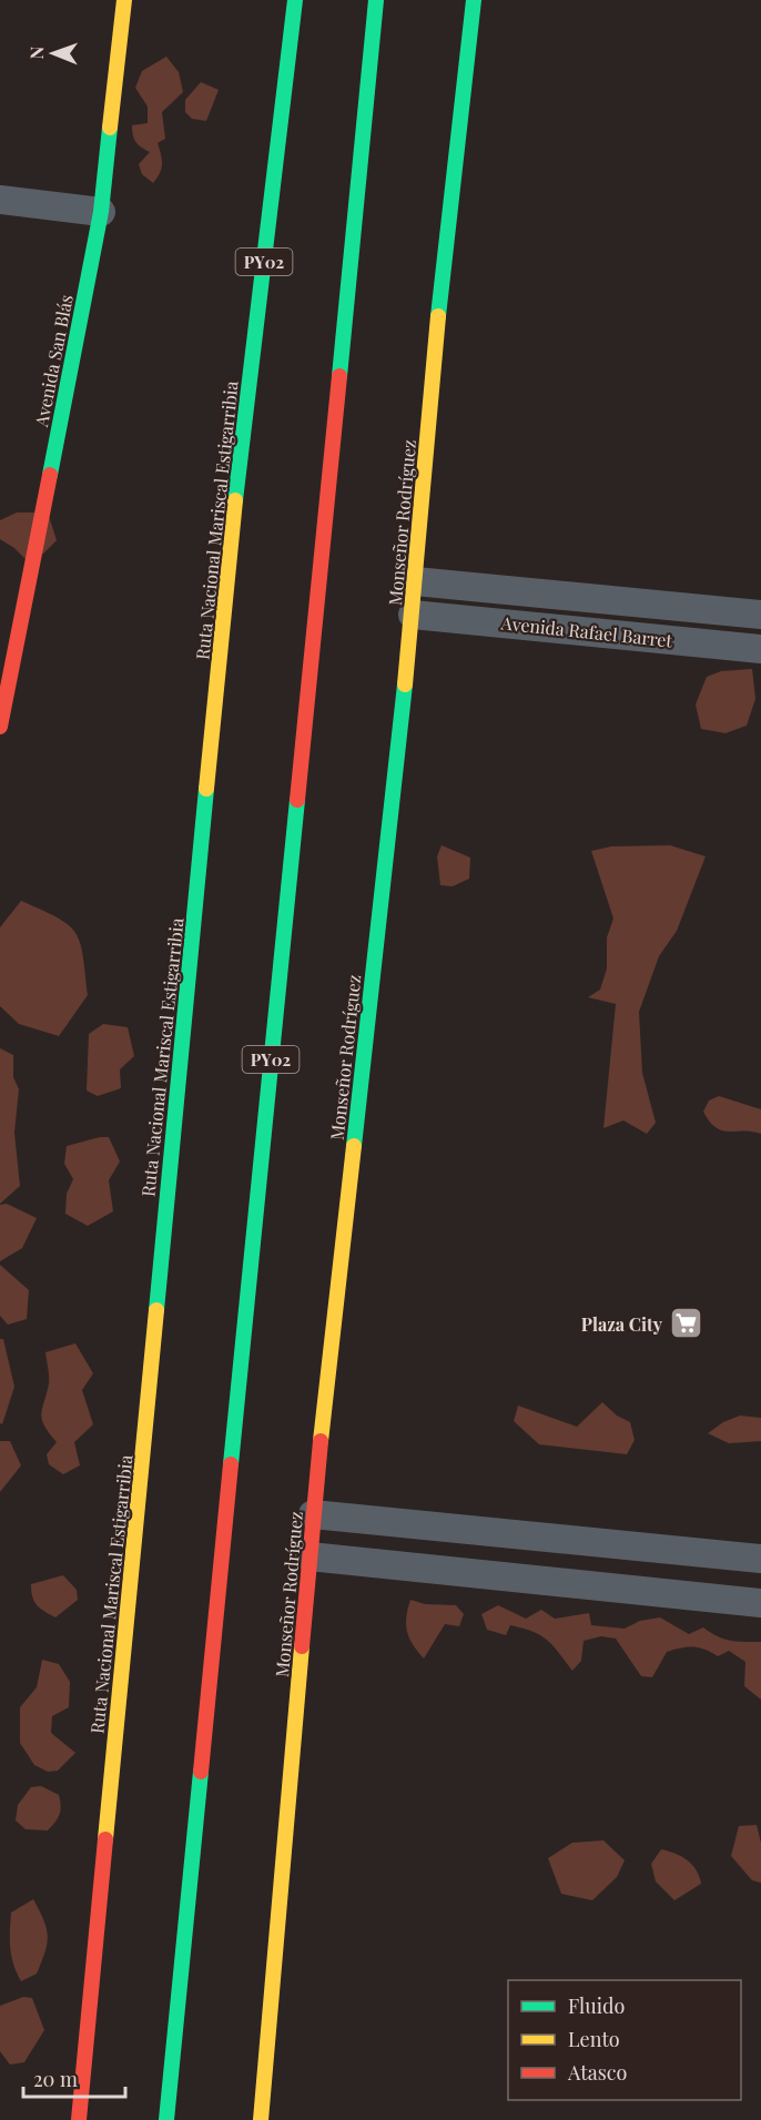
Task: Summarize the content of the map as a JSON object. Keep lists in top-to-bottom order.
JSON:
{
  "streets": {
    "main road": [
      "PY02",
      "Avenida San Blás",
      "Ruta Nacional Mariscal Estigarribia",
      "Monseñor Rodríguez"
    ],
    "street": ["Avenida Rafael Barret"]
  },
  "crossings": [
    ["Monseñor Rodríguez", "Avenida Rafael Barret"]
  ],
  "places": {
    "supermarket": ["Plaza City"]
  },
  "legend": ["Fluido", "Lento", "Atasco"],
  "scale_bar": "20 m",
  "north": "left"
}
